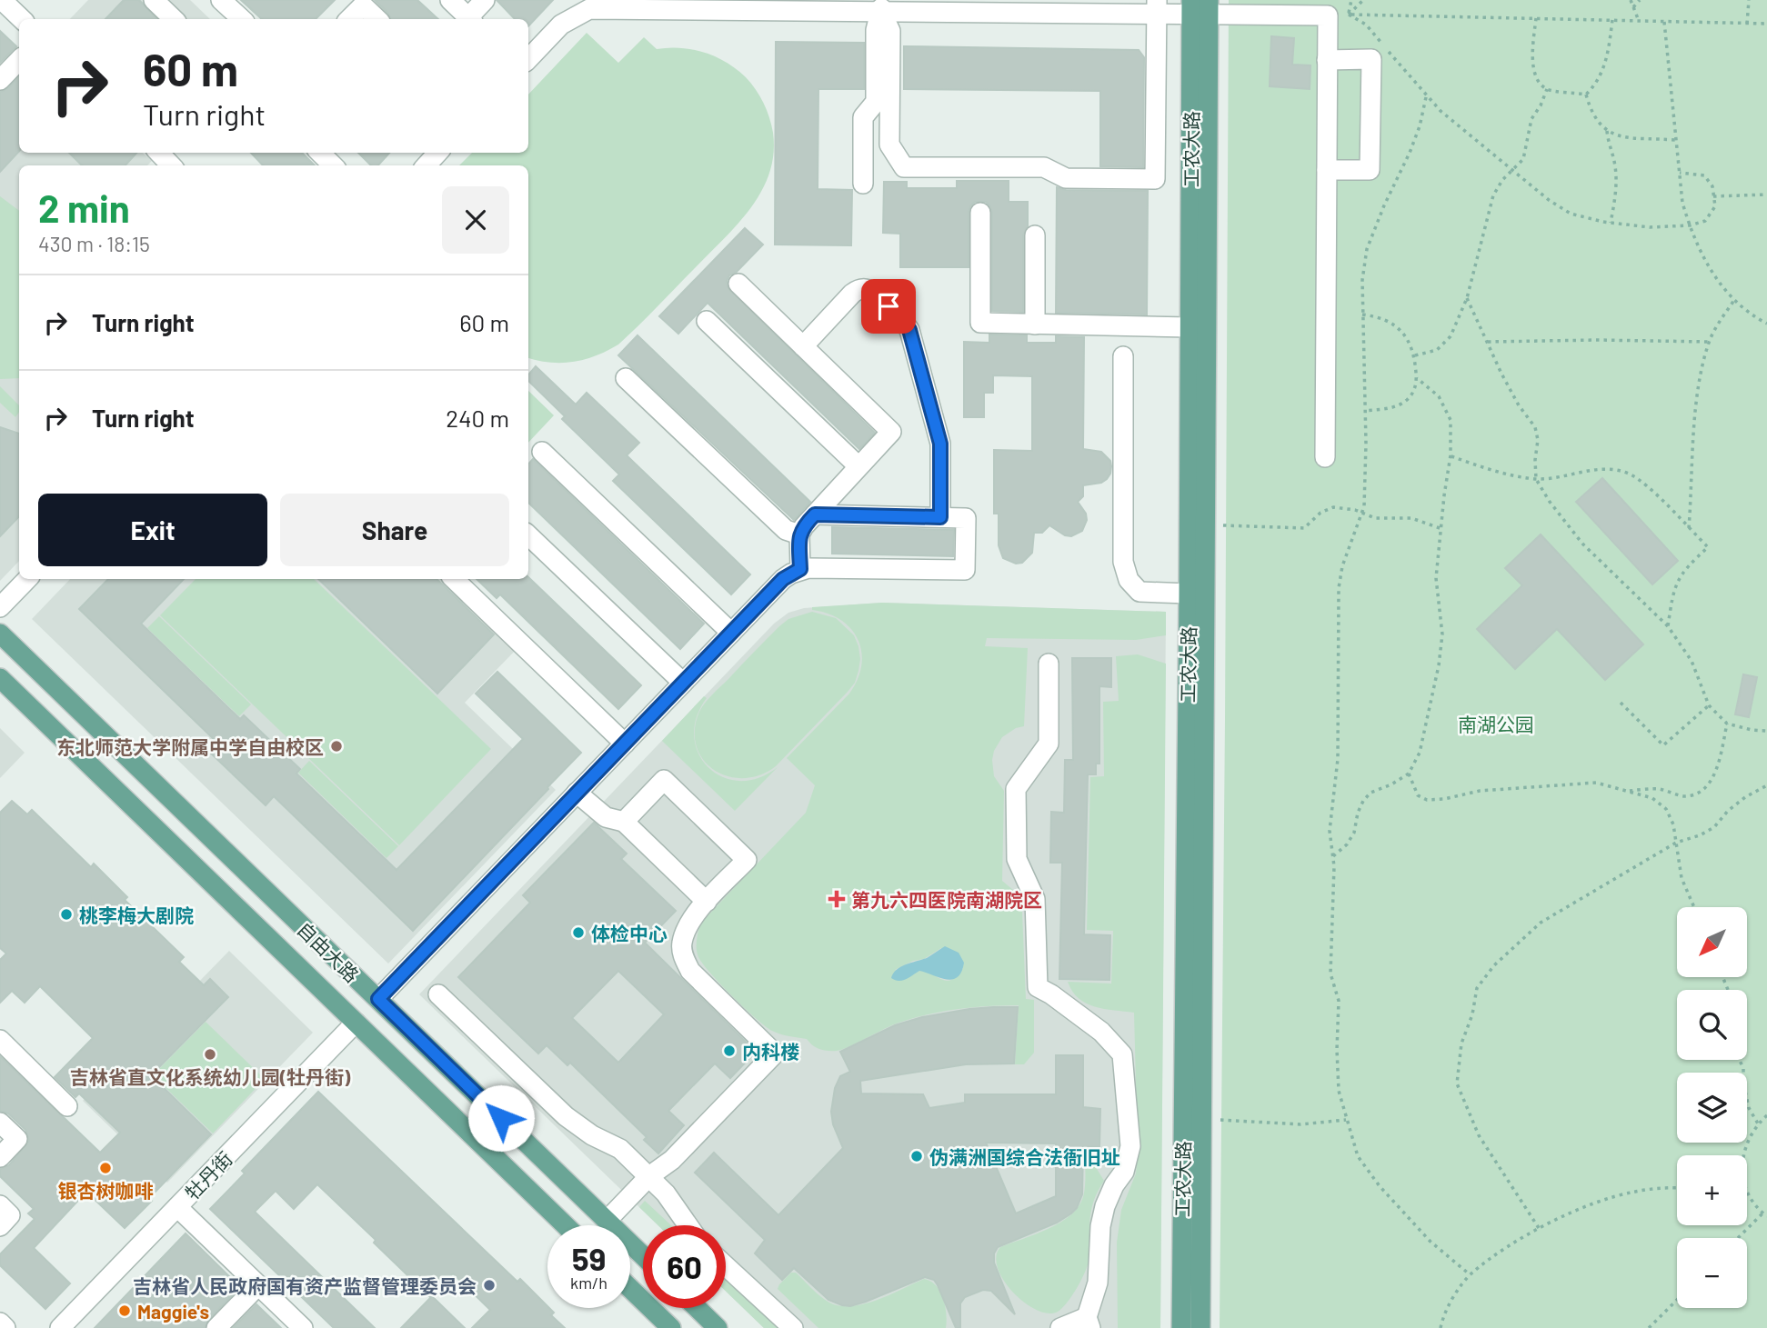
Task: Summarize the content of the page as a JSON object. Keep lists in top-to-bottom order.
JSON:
{
  "streets": {
    "main road": ["工农大路", "自由大路"],
    "street": ["牡丹街"]
  },
  "crossings": [
    ["自由大路", "牡丹街"]
  ],
  "parks": ["南湖公园"],
  "places": {
    "other": [
      "东北师范大学附属中学自由校区",
      "桃李梅大剧院",
      "体检中心",
      "内科楼",
      "吉林省直文化系统幼儿园(牡丹街)",
      "伪满洲国综合法衙旧址",
      "银杏树咖啡",
      "吉林省人民政府国有资产监督管理委员会",
      "Maggie's"
    ],
    "health": ["第九六四医院南湖院区"]
  },
  "north": "bottom left",
  "page": {
    "turn": ["60 m", "Turn right"],
    "heading": ["2 min", "430 m · 18:15"],
    "list": [
      {
        "name": "Turn right",
        "value": "60 m"
      },
      {
        "name": "Turn right",
        "value": "240 m"
      }
    ],
    "buttons": ["Exit", "Share"],
    "map_buttons": ["+", "−"],
    "speed": "59 km/h",
    "limit": "60"
  }
}
